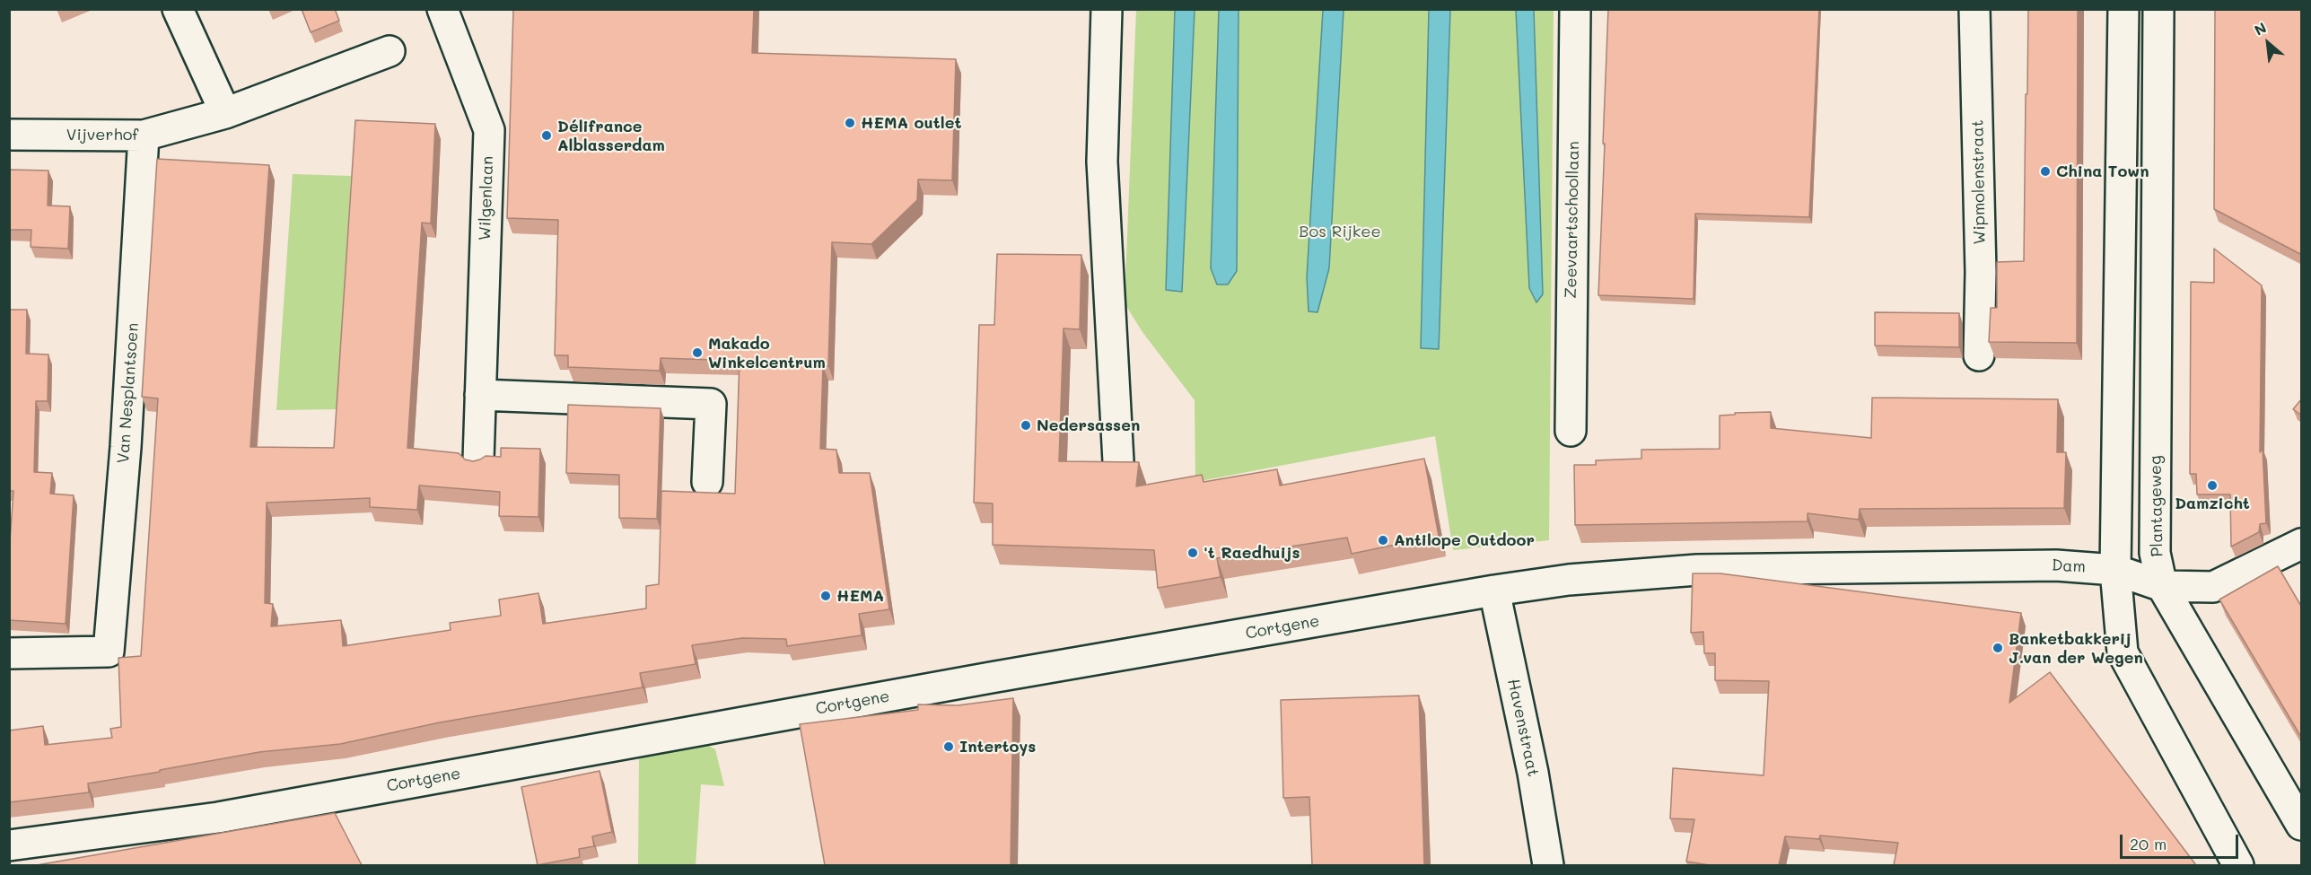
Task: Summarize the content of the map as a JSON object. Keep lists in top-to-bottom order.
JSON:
{
  "streets": {
    "street": [
      "Vijverhof",
      "Wipmolenstraat",
      "Wilgenlaan",
      "Zeevaartschoollaan",
      "Van Nesplantsoen",
      "Plantageweg",
      "Dam",
      "Cortgene",
      "Havenstraat"
    ]
  },
  "crossings": [
    ["Vijverhof", "Van Nesplantsoen"],
    ["Plantageweg", "Dam"],
    ["Dam", "Cortgene"],
    ["Cortgene", "Havenstraat"]
  ],
  "parks": ["Bos Rijkee"],
  "places": [
    "HEMA outlet",
    "Délifrance Alblasserdam",
    "China Town",
    "Makado Winkelcentrum",
    "Nedersassen",
    "Damzicht",
    "Antilope Outdoor",
    "'t Raedhuijs",
    "HEMA",
    "Banketbakkerij J.van der Wegen",
    "Intertoys"
  ],
  "scale_bar": "20 m",
  "north": "top left"
}
